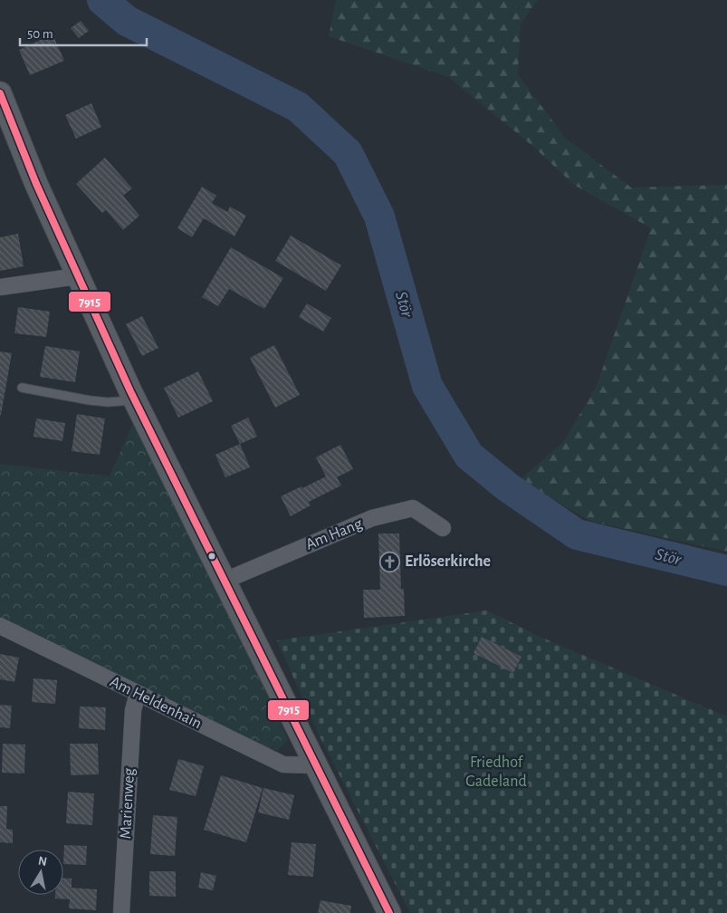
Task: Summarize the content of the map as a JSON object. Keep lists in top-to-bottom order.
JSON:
{
  "streets": {
    "street": ["Am Hang", "Am Heldenhain", "Marienweg"]
  },
  "crossings": [
    ["Am Heldenhain", "Marienweg"]
  ],
  "water": ["Stör"],
  "parks": ["Friedhof Gadeland"],
  "places": {
    "church": ["Erlöserkirche"]
  },
  "lines": ["transit line 7915"],
  "scale_bar": "50 m",
  "north": "top"
}
